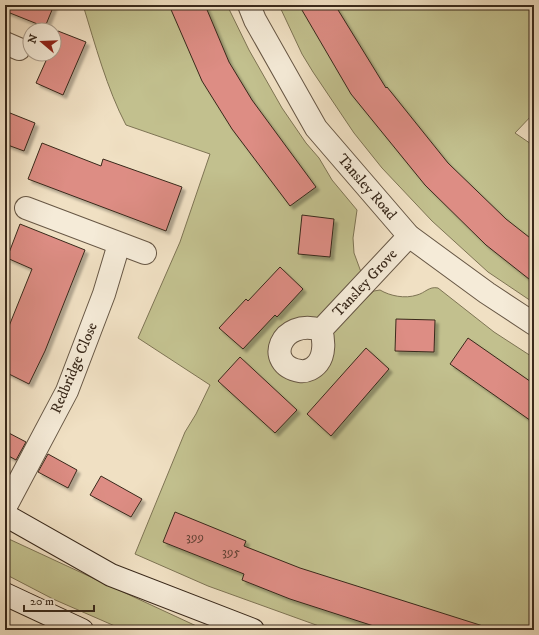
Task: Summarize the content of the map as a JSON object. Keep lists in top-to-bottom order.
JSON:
{
  "streets": {
    "street": ["Tansley Road", "Tansley Grove", "Redbridge Close"]
  },
  "crossings": [
    ["Tansley Road", "Tansley Grove"]
  ],
  "house_numbers": ["399", "395"],
  "scale_bar": "20 m",
  "north": "left"
}
